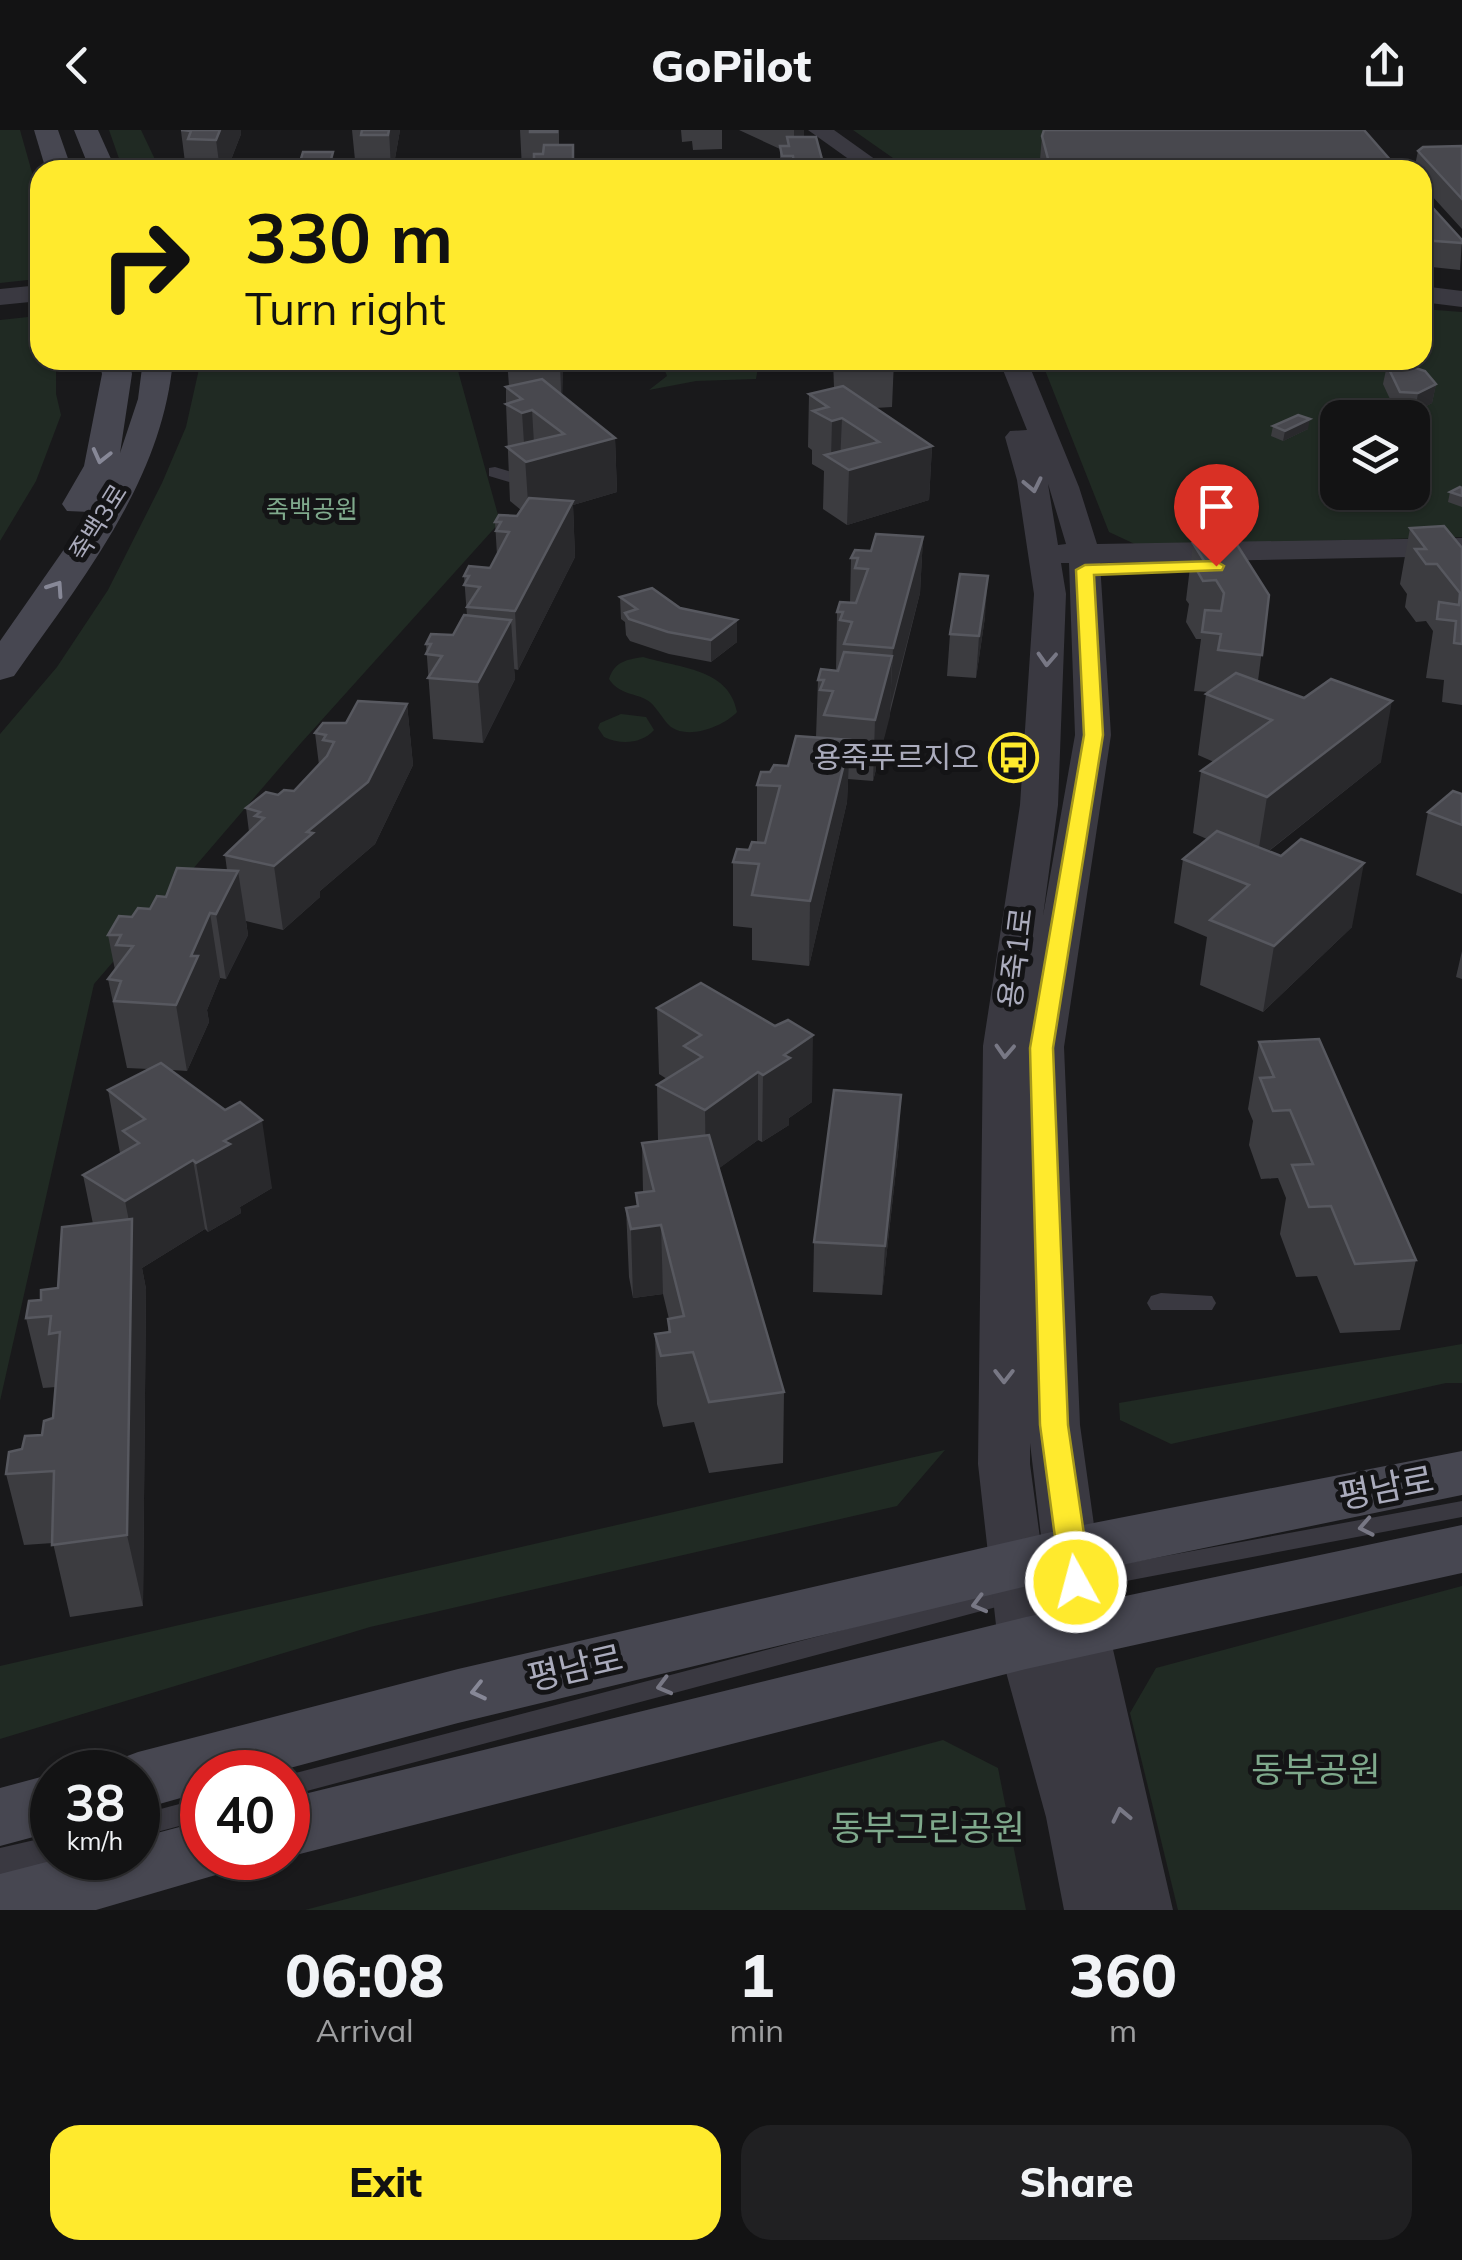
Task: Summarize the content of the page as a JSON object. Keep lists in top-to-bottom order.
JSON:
{
  "streets": {
    "main road": ["죽백3로", "평남로"],
    "street": ["용죽1로"]
  },
  "crossings": [
    ["용죽1로", "평남로"]
  ],
  "parks": ["죽백공원", "동부공원", "동부그린공원"],
  "places": {
    "bus stop": ["용죽푸르지오"]
  },
  "page": {
    "header": "GoPilot",
    "turn": ["330 m", "Turn right"],
    "speed": "38 km/h",
    "limit": "40",
    "eta": [
      "06:08",
      "Arrival",
      "1",
      "min",
      "360",
      "m"
    ],
    "buttons": ["Exit", "Share"]
  }
}
